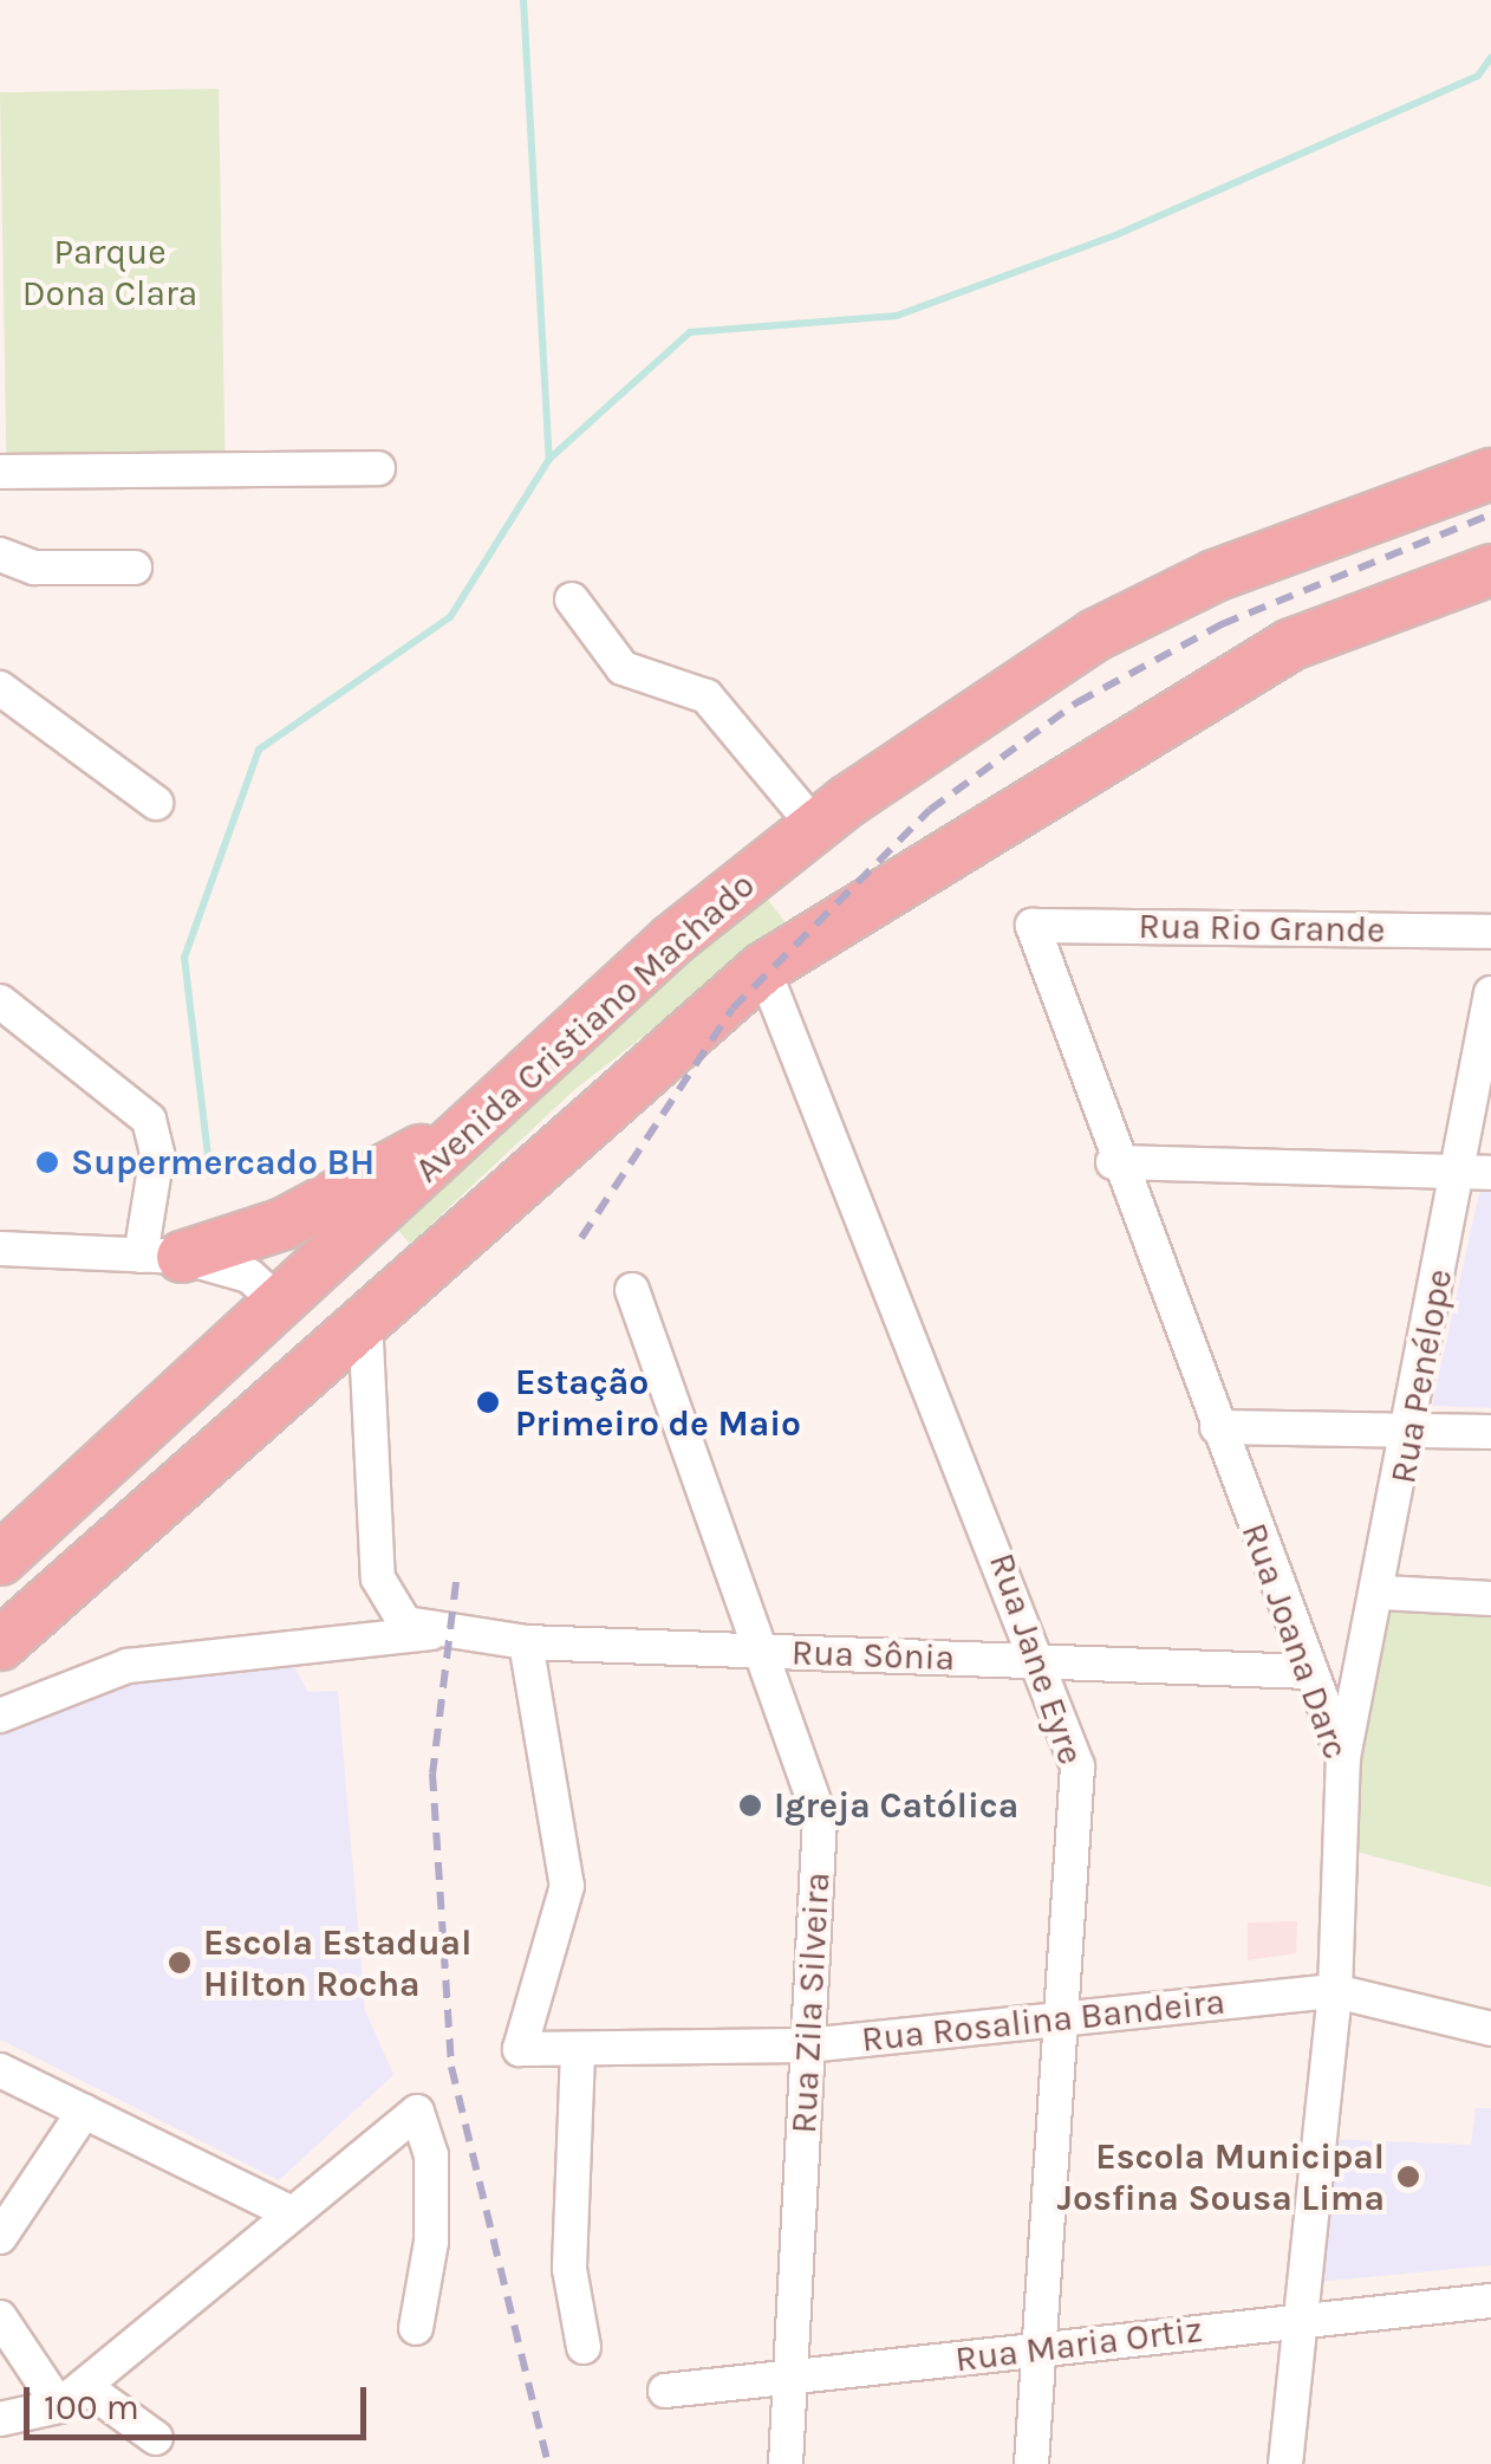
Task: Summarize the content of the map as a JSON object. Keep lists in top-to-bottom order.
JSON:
{
  "streets": {
    "highway": ["Avenida Cristiano Machado"],
    "street": [
      "Rua Rio Grande",
      "Rua Penélope",
      "Rua Joana Darc",
      "Rua Sônia",
      "Rua Jane Eyre",
      "Rua Zila Silveira",
      "Rua Rosalina Bandeira",
      "Rua Maria Ortiz"
    ]
  },
  "crossings": [
    ["Rua Rio Grande", "Rua Joana Darc"],
    ["Avenida Cristiano Machado", "Rua Jane Eyre"],
    ["Rua Penélope", "Rua Joana Darc"],
    ["Rua Joana Darc", "Rua Sônia"],
    ["Rua Joana Darc", "Rua Rosalina Bandeira"],
    ["Rua Joana Darc", "Rua Maria Ortiz"],
    ["Rua Sônia", "Rua Jane Eyre"],
    ["Rua Sônia", "Rua Zila Silveira"],
    ["Rua Sônia", "Rua Rosalina Bandeira"],
    ["Rua Jane Eyre", "Rua Rosalina Bandeira"],
    ["Rua Jane Eyre", "Rua Maria Ortiz"],
    ["Rua Zila Silveira", "Rua Rosalina Bandeira"],
    ["Rua Zila Silveira", "Rua Maria Ortiz"]
  ],
  "parks": ["Parque Dona Clara"],
  "places": [
    "Supermercado BH",
    "Estação Primeiro de Maio",
    "Igreja Católica",
    "Escola Estadual Hilton Rocha",
    "Escola Municipal Josfina Sousa Lima"
  ],
  "scale_bar": "100 m"
}
